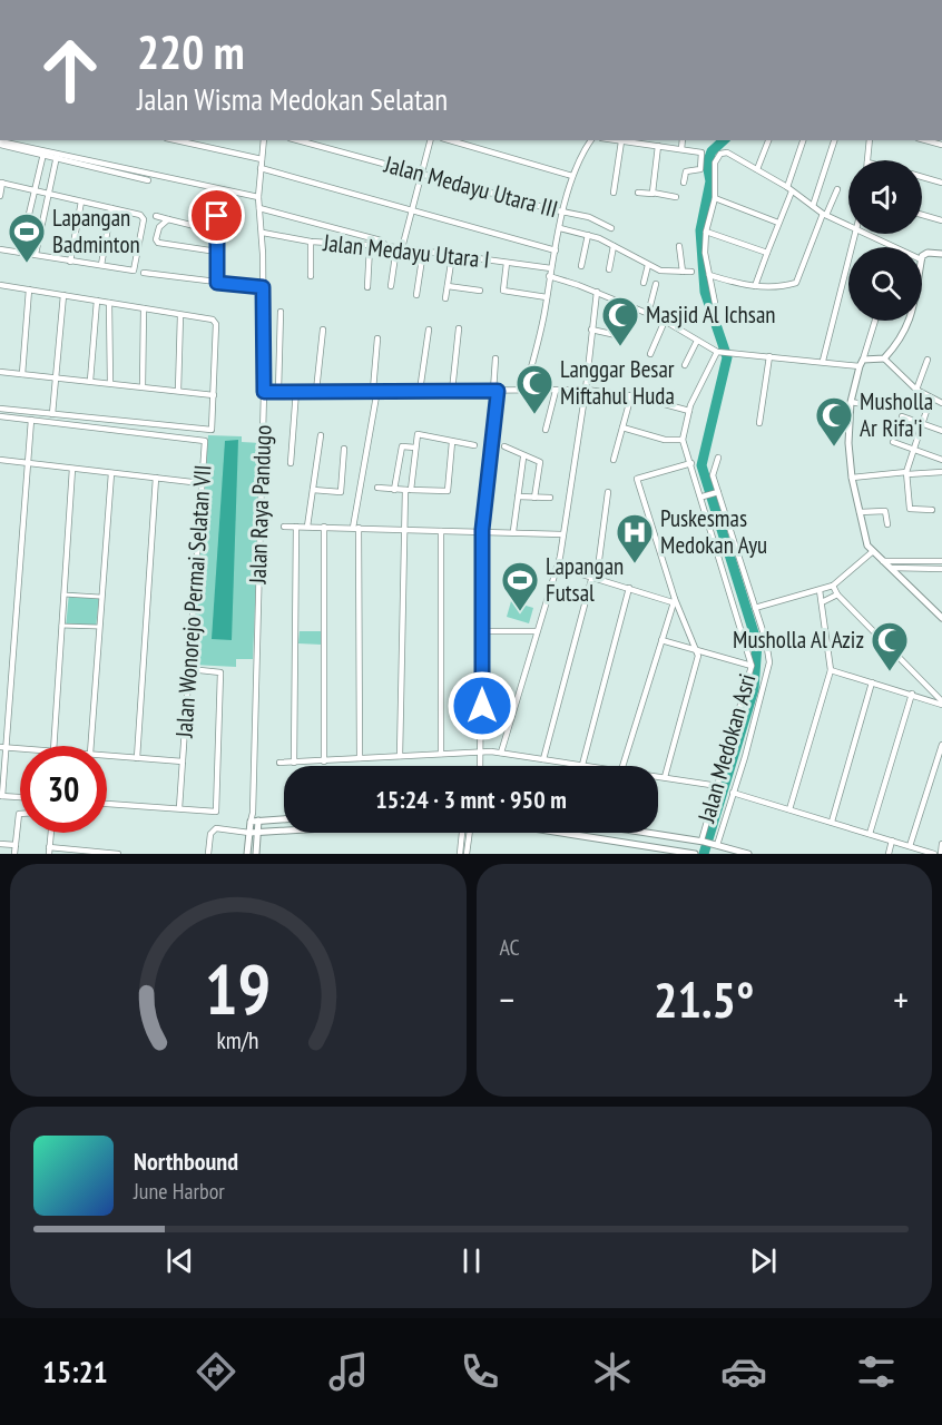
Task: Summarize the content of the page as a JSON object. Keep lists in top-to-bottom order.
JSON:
{
  "streets": {
    "street": [
      "Jalan Medayu Utara III",
      "Jalan Medayu Utara I",
      "Jalan Raya Pandugo",
      "Jalan Wonorejo Permai Selatan VII",
      "Jalan Medokan Asri"
    ]
  },
  "crossings": [
    ["Jalan Medayu Utara I", "Jalan Raya Pandugo"]
  ],
  "places": {
    "sports": ["Lapangan Badminton", "Lapangan Futsal"],
    "mosque": [
      "Masjid Al Ichsan",
      "Langgar Besar Miftahul Huda",
      "Musholla Ar Rifa'i",
      "Musholla Al Aziz"
    ],
    "hospital": ["Puskesmas Medokan Ayu"]
  },
  "page": {
    "turn": ["220 m", "Jalan Wisma Medokan Selatan"],
    "limit": "30",
    "trip": "15:24 · 3 mnt · 950 m",
    "tile": "AC",
    "heat": ["−", "21.5°", "+"],
    "song": ["Northbound", "June Harbor"],
    "tabs": "15:21",
    "gauge": ["19", "km/h"]
  }
}
